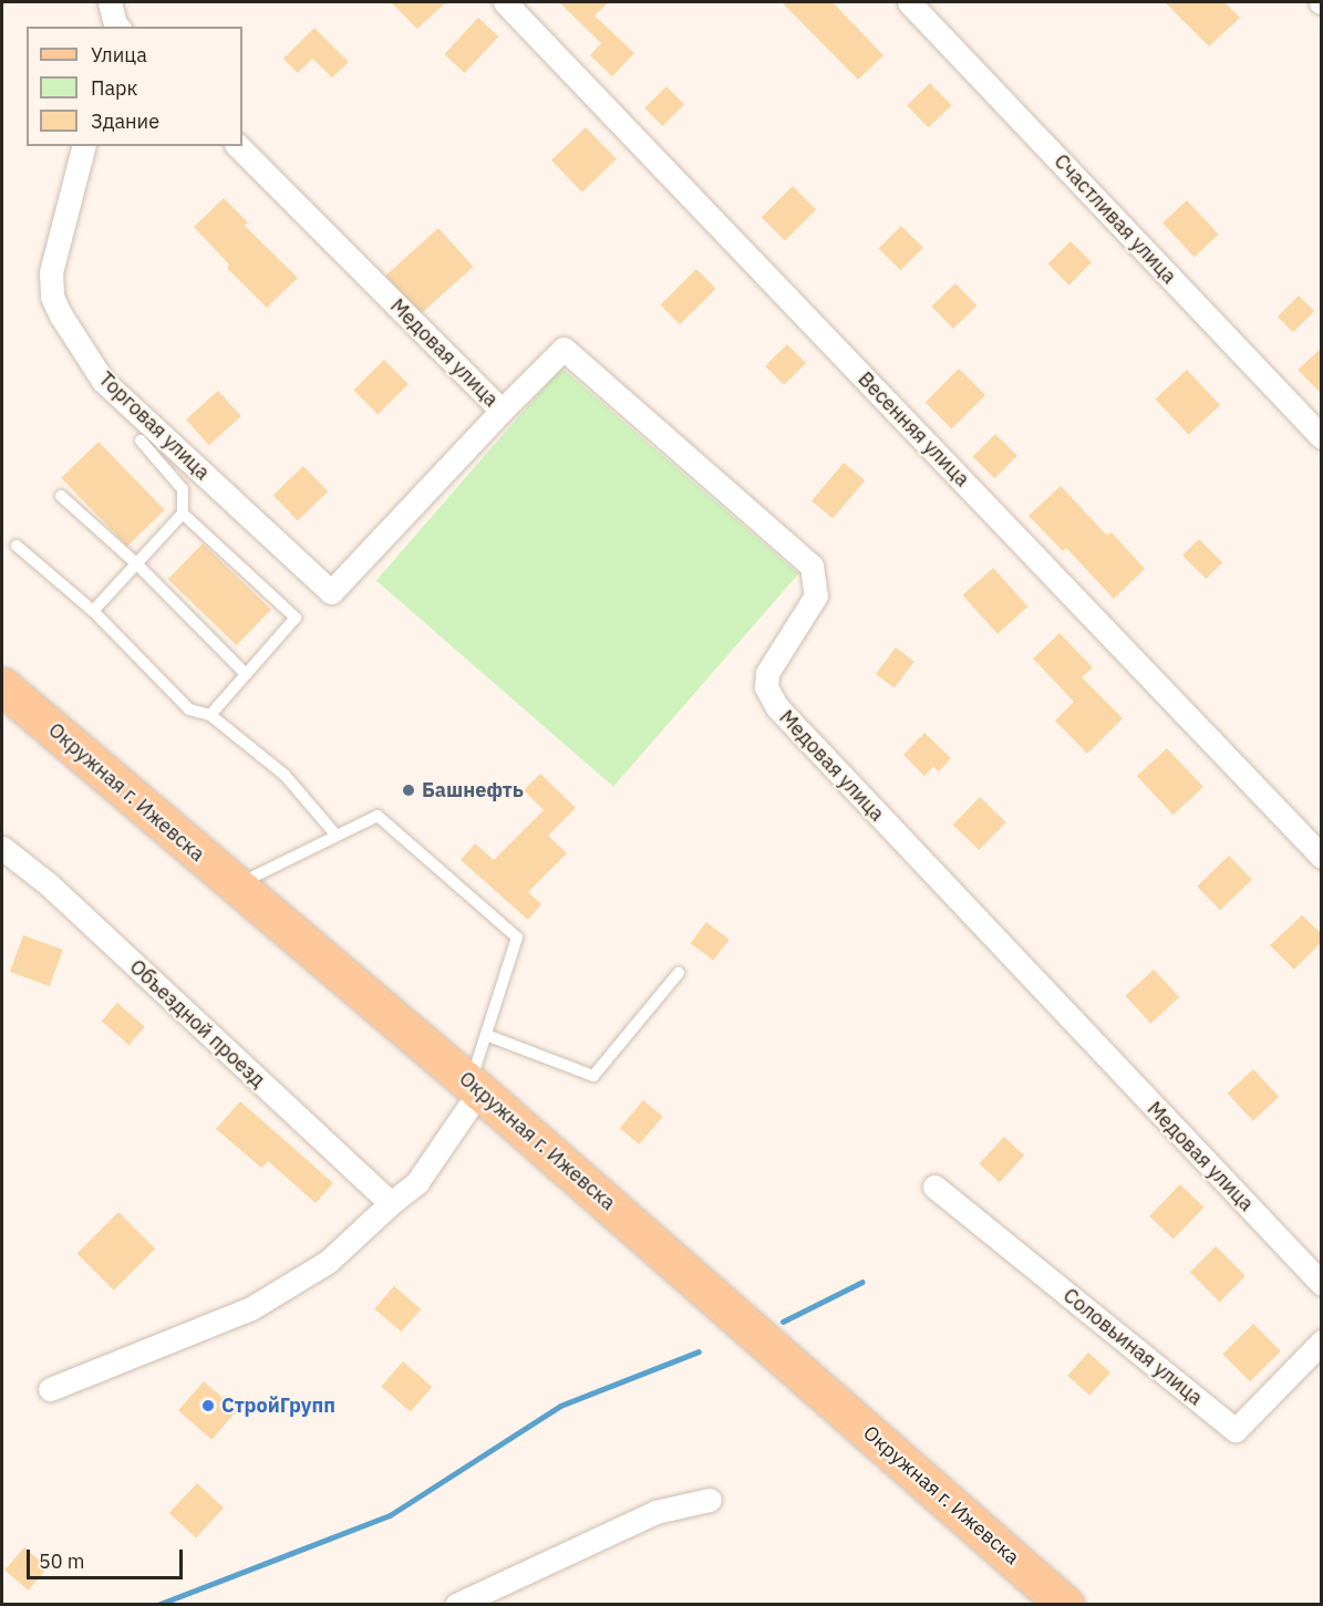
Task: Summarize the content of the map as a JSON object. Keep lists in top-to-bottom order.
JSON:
{
  "streets": {
    "main road": ["Окружная г. Ижевска"],
    "street": [
      "Счастливая улица",
      "Медовая улица",
      "Торговая улица",
      "Весенняя улица",
      "Объездной проезд",
      "Соловьиная улица"
    ]
  },
  "crossings": [
    ["Медовая улица", "Торговая улица"]
  ],
  "places": ["Башнефть", "СтройГрупп"],
  "legend": ["Улица", "Парк", "Здание"],
  "scale_bar": "50 m"
}
